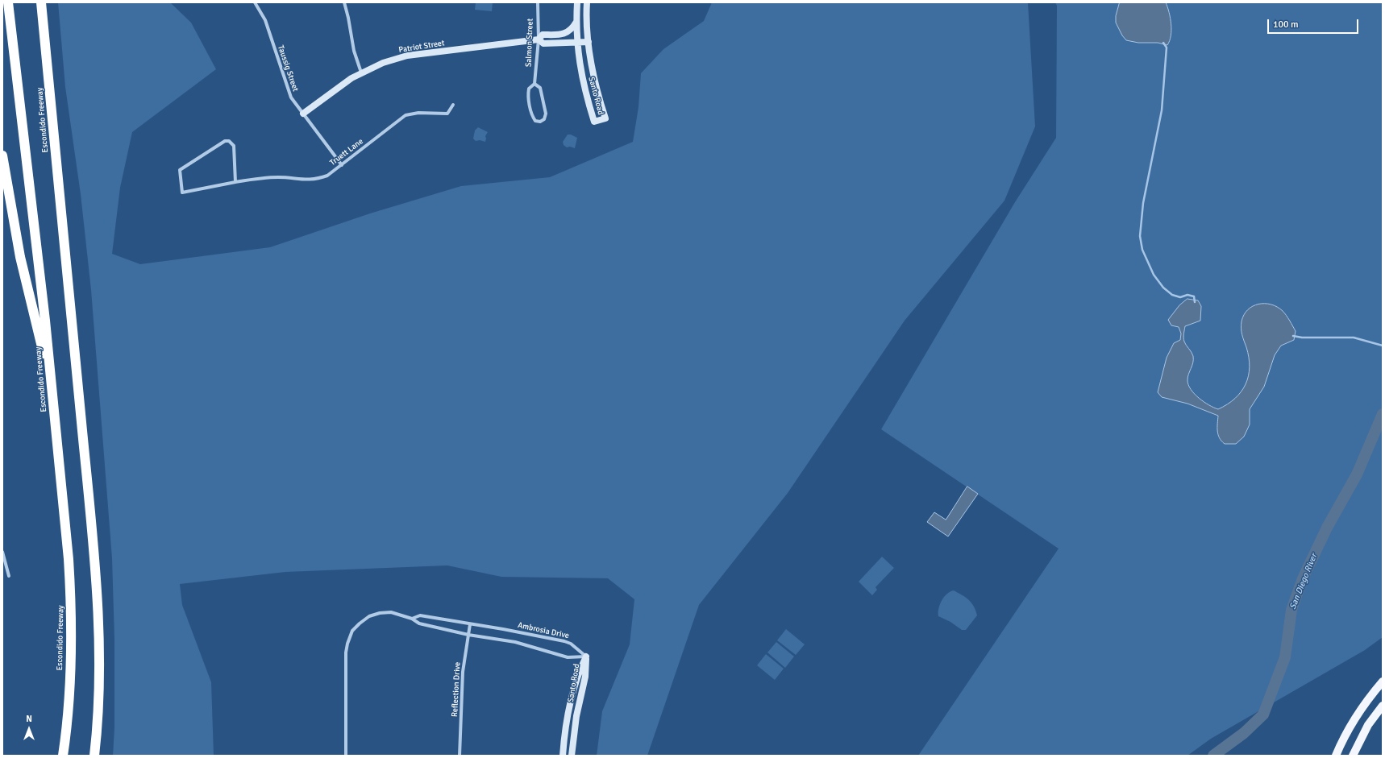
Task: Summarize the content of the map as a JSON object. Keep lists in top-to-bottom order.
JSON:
{
  "streets": {
    "highway": ["Escondido Freeway"],
    "street": [
      "Salmon Street",
      "Patriot Street",
      "Taussig Street",
      "Santo Road",
      "Truett Lane",
      "Ambrosia Drive",
      "Reflection Drive"
    ]
  },
  "crossings": [
    ["Salmon Street", "Patriot Street"],
    ["Patriot Street", "Taussig Street"],
    ["Patriot Street", "Santo Road"],
    ["Taussig Street", "Truett Lane"],
    ["Santo Road", "Ambrosia Drive"],
    ["Ambrosia Drive", "Reflection Drive"]
  ],
  "water": ["San Diego River"],
  "scale_bar": "100 m",
  "north": "top"
}
